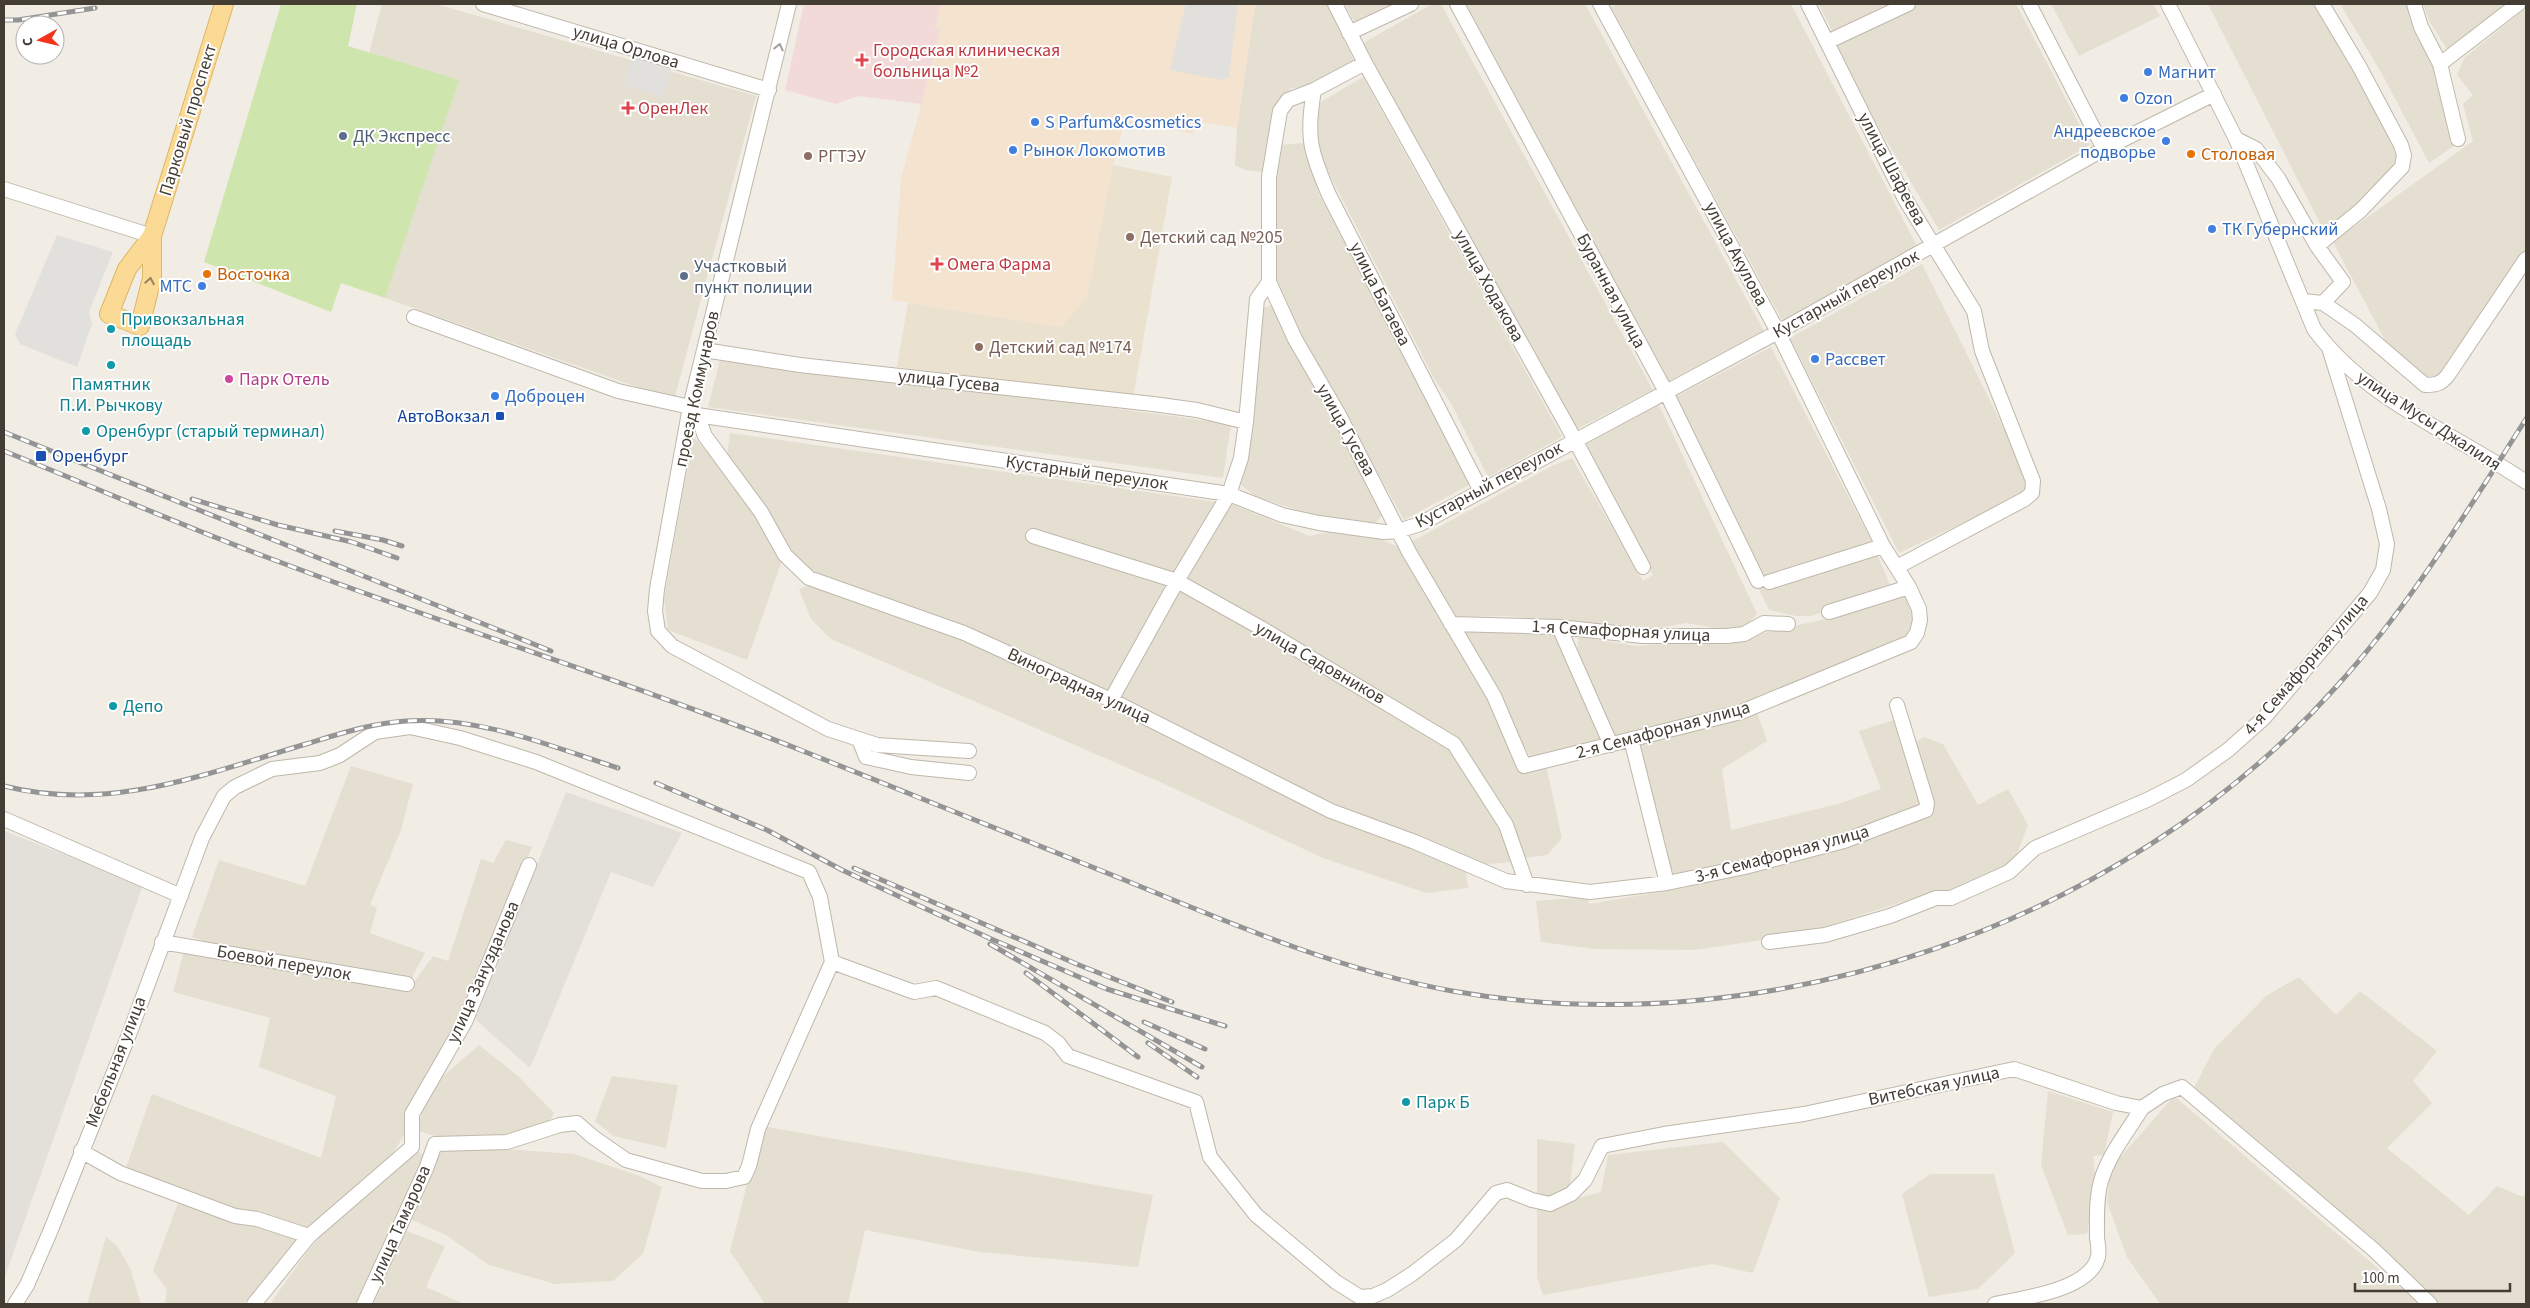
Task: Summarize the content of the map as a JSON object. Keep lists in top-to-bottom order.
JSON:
{
  "streets": {
    "main road": ["Парковый проспект"],
    "street": [
      "улица Орлова",
      "улица Шафеева",
      "улица Акулова",
      "улица Ходакова",
      "Буранная улица",
      "улица Багаева",
      "Кустарный переулок",
      "улица Гусева",
      "проезд Коммунаров",
      "улица Мусы Джалиля",
      "1-я Семафорная улица",
      "улица Садовников",
      "4-я Семафорная улица",
      "Виноградная улица",
      "2-я Семафорная улица",
      "3-я Семафорная улица",
      "Боевой переулок",
      "улица Занузданова",
      "Мебельная улица",
      "Витебская улица",
      "улица Тамарова"
    ]
  },
  "crossings": [
    ["улица Орлова", "проезд Коммунаров"],
    ["улица Шафеева", "улица Акулова"],
    ["улица Шафеева", "Кустарный переулок"],
    ["улица Акулова", "Буранная улица"],
    ["улица Акулова", "Кустарный переулок"],
    ["улица Акулова", "2-я Семафорная улица"],
    ["улица Ходакова", "Кустарный переулок"],
    ["улица Ходакова", "улица Гусева"],
    ["Буранная улица", "Кустарный переулок"],
    ["улица Багаева", "Кустарный переулок"],
    ["улица Багаева", "улица Гусева"],
    ["Кустарный переулок", "улица Гусева"],
    ["Кустарный переулок", "проезд Коммунаров"],
    ["Кустарный переулок", "улица Мусы Джалиля"],
    ["Кустарный переулок", "Виноградная улица"],
    ["улица Гусева", "проезд Коммунаров"],
    ["улица Гусева", "1-я Семафорная улица"],
    ["улица Гусева", "2-я Семафорная улица"],
    ["проезд Коммунаров", "Виноградная улица"],
    ["улица Мусы Джалиля", "4-я Семафорная улица"],
    ["улица Садовников", "Виноградная улица"],
    ["улица Садовников", "3-я Семафорная улица"],
    ["Виноградная улица", "3-я Семафорная улица"],
    ["Боевой переулок", "Мебельная улица"],
    ["улица Занузданова", "улица Тамарова"],
    ["Мебельная улица", "улица Тамарова"]
  ],
  "places": {
    "health": ["Городская клиническая больница №2", "ОренЛек", "Омега Фарма"],
    "other": [
      "Магнит",
      "Ozon",
      "S Parfum&Cosmetics",
      "ДК Экспресс",
      "Андреевское подворье",
      "Рынок Локомотив",
      "Столовая",
      "РГТЭУ",
      "ТК Губернский",
      "Детский сад №205",
      "Восточка",
      "Участковый пункт полиции",
      "МТС",
      "Привокзальная площадь",
      "Детский сад №174",
      "Рассвет",
      "Памятник П.И. Рычкову",
      "Парк Отель",
      "Доброцен",
      "Оренбург (старый терминал)",
      "Депо",
      "Парк Б"
    ],
    "transit": ["АвтоВокзал", "Оренбург"]
  },
  "scale_bar": "100 m",
  "north": "left"
}
